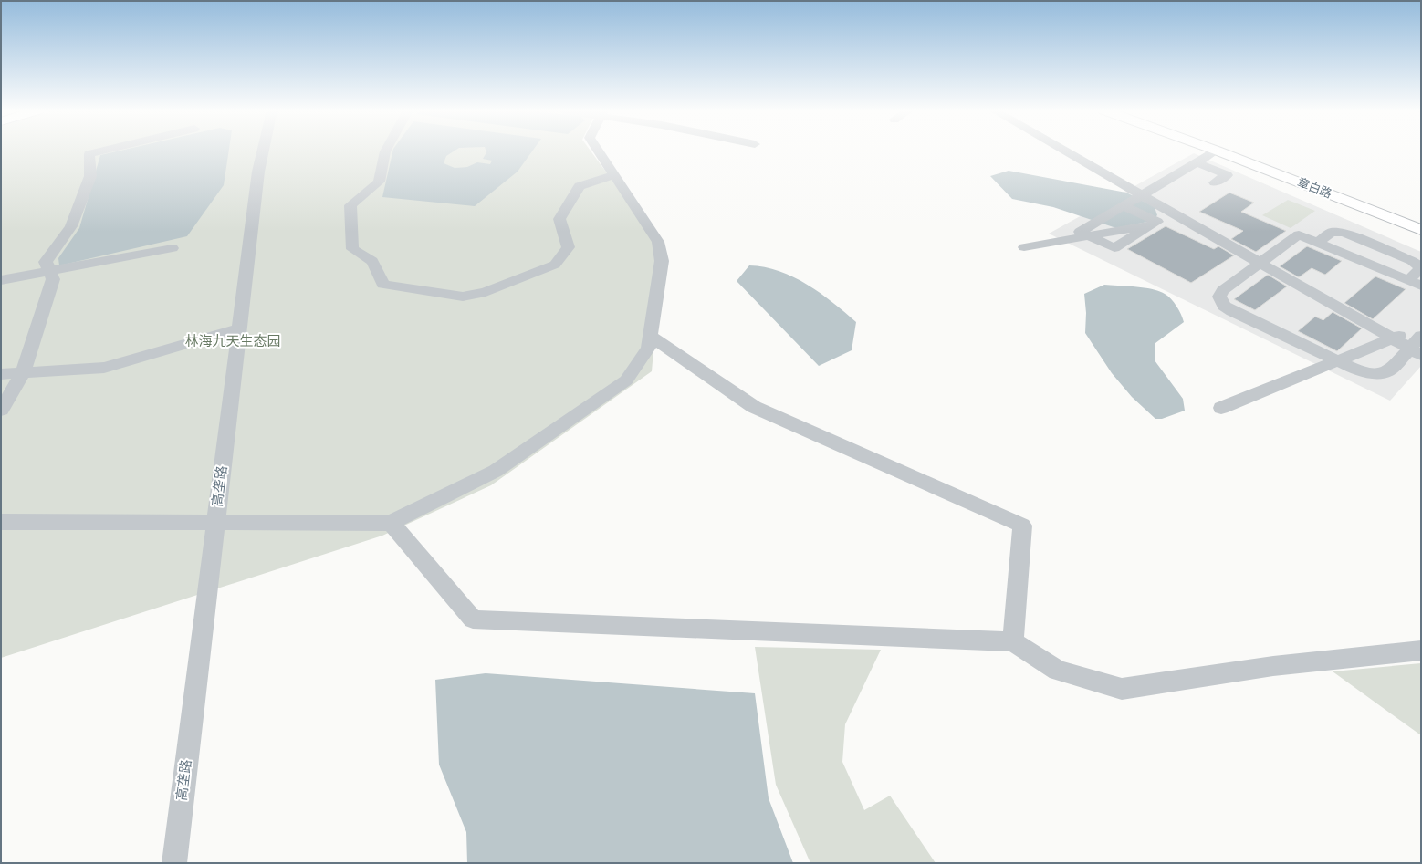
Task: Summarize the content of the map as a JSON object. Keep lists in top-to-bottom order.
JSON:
{
  "streets": {
    "highway": ["章白路"],
    "street": ["高垄路"]
  },
  "parks": ["林海九天生态园"]
}
